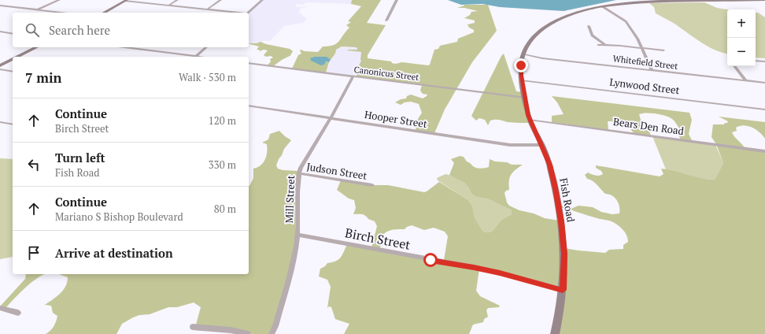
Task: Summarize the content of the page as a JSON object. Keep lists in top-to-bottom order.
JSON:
{
  "streets": {
    "main road": ["Fish Road"],
    "street": [
      "Whitefield Street",
      "Canonicus Street",
      "Lynwood Street",
      "Hooper Street",
      "Bears Den Road",
      "Judson Street",
      "Mill Street",
      "Birch Street"
    ]
  },
  "crossings": [
    ["Whitefield Street", "Fish Road"],
    ["Canonicus Street", "Mill Street"],
    ["Canonicus Street", "Fish Road"],
    ["Lynwood Street", "Fish Road"],
    ["Hooper Street", "Mill Street"],
    ["Hooper Street", "Fish Road"],
    ["Bears Den Road", "Fish Road"],
    ["Judson Street", "Mill Street"],
    ["Mill Street", "Birch Street"],
    ["Fish Road", "Birch Street"]
  ],
  "page": {
    "map_buttons": ["+", "−"],
    "search": "Search here",
    "heading": ["7 min", "Walk · 530 m"],
    "list": [
      ["Continue", "Birch Street", "120 m"],
      ["Turn left", "Fish Road", "330 m"],
      ["Continue", "Mariano S Bishop Boulevard", "80 m"],
      "Arrive at destination"
    ]
  }
}
